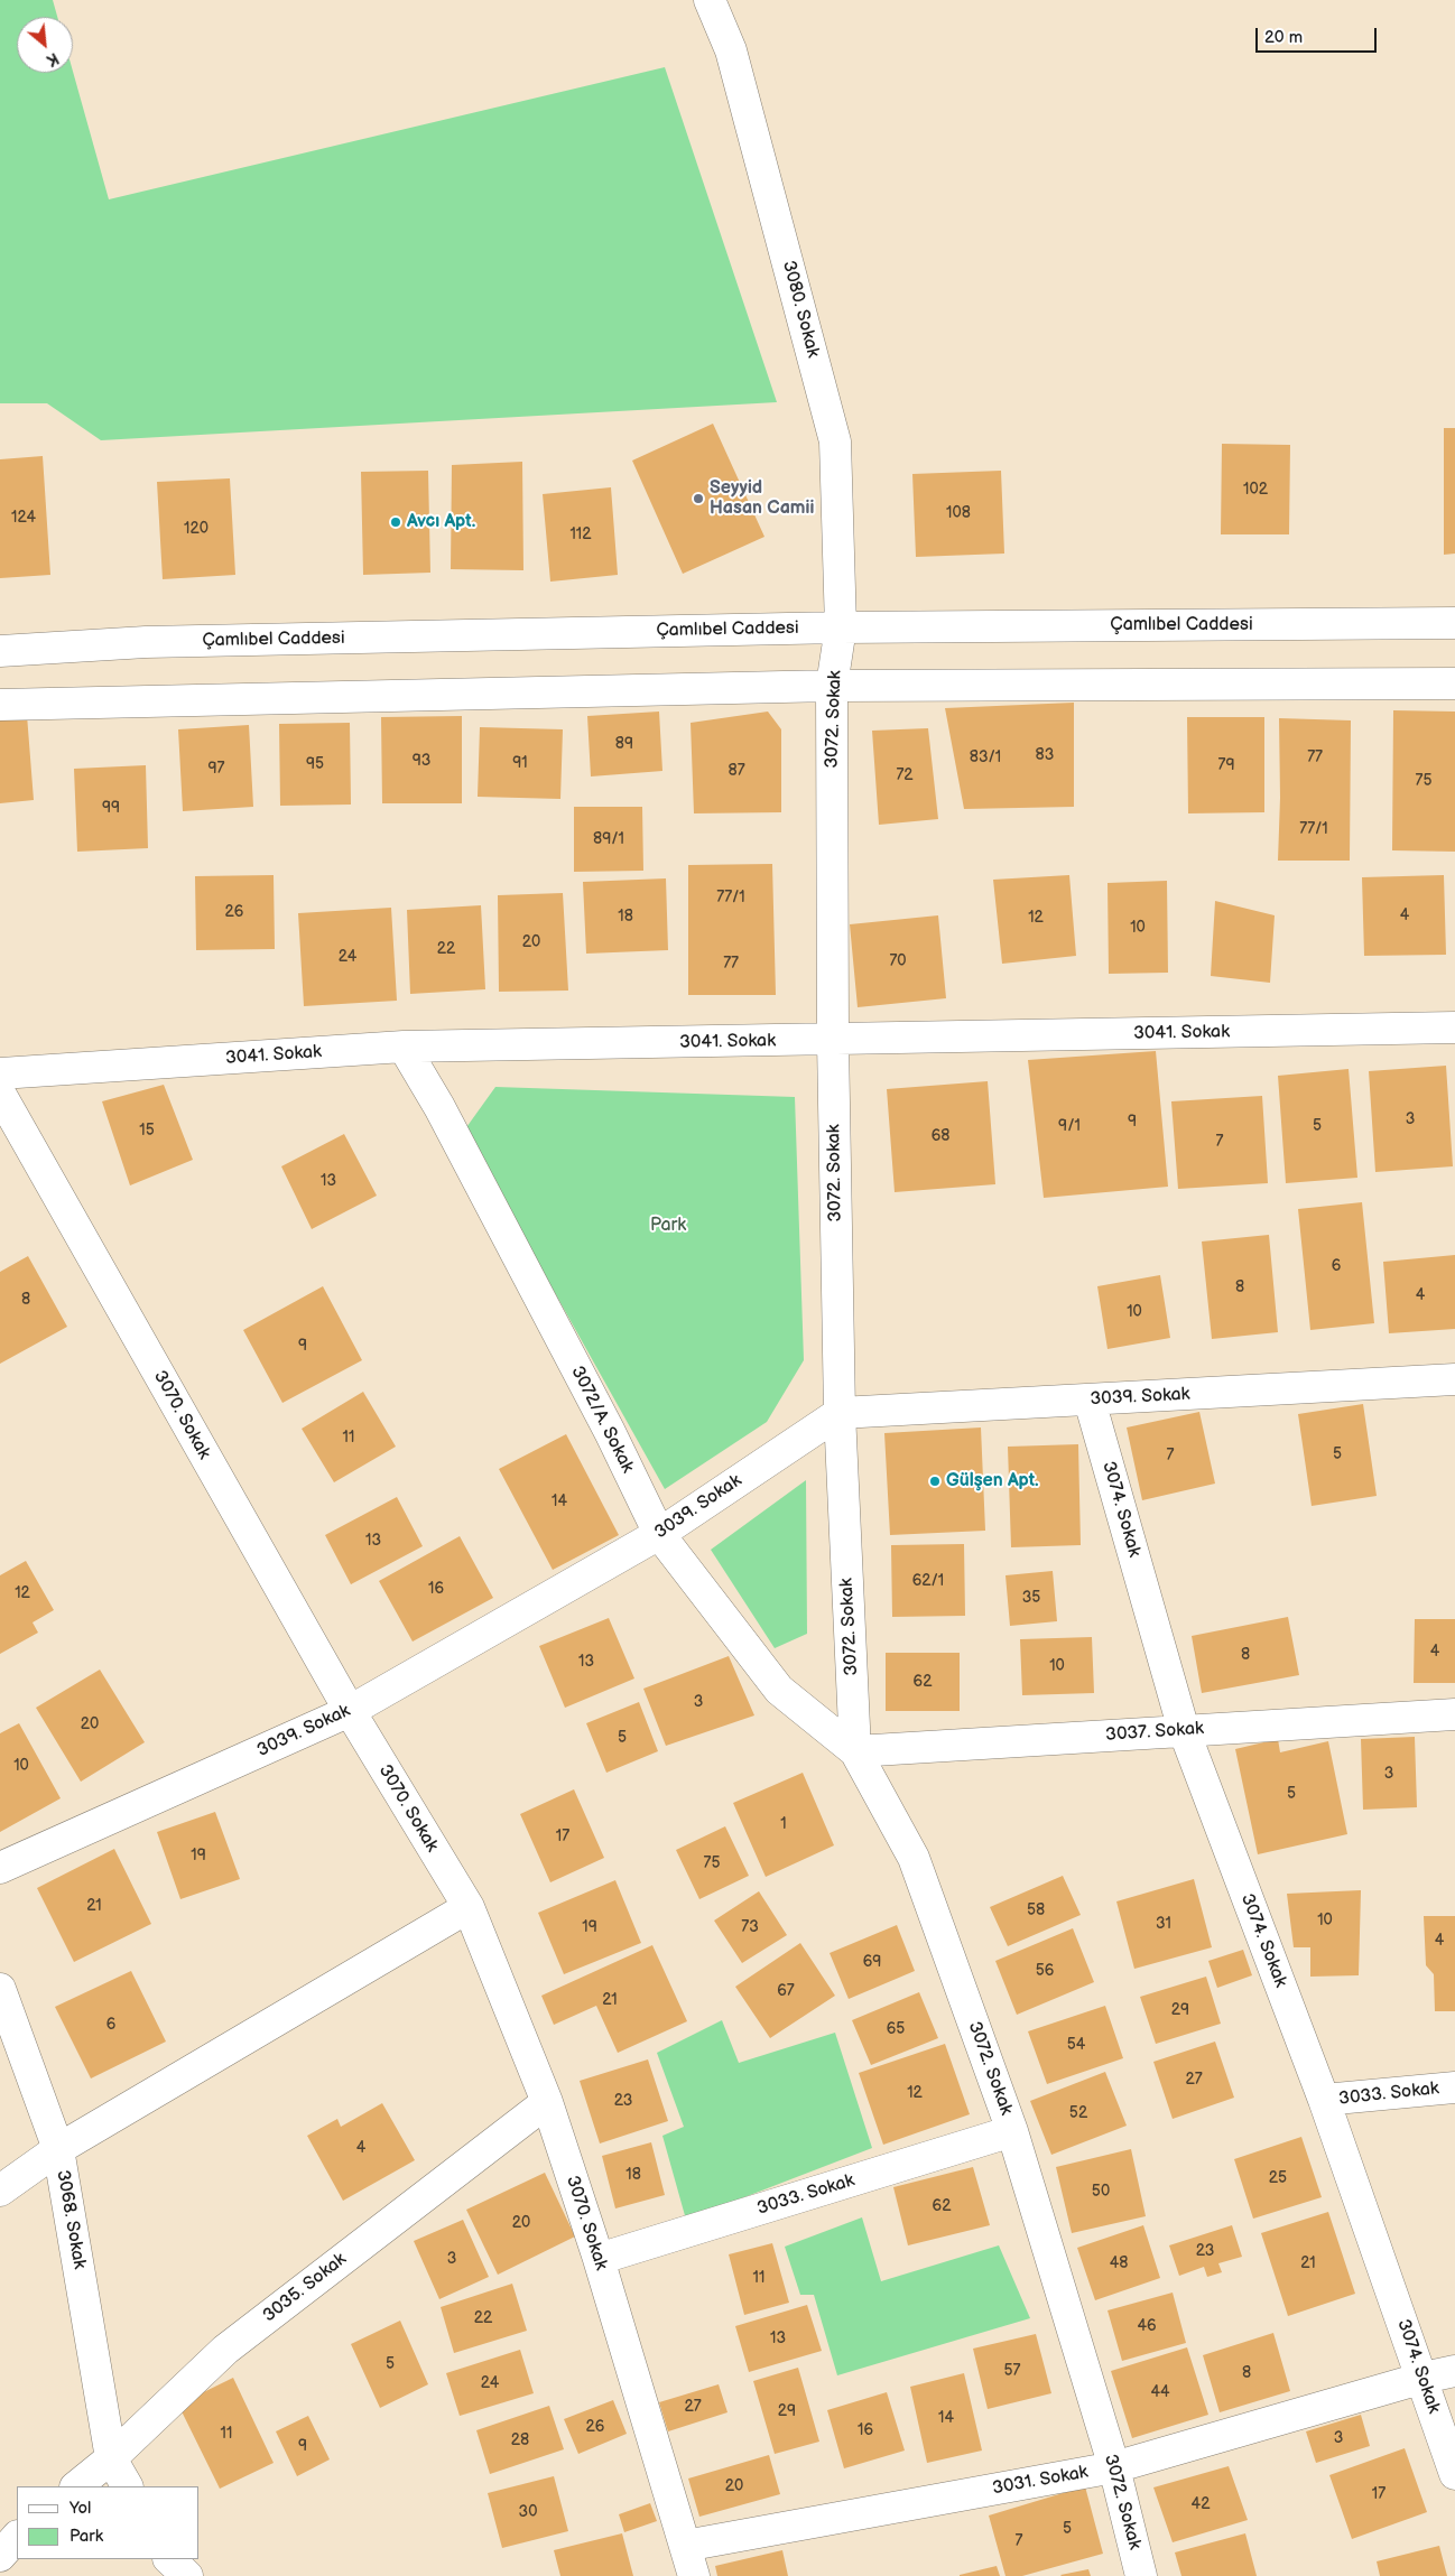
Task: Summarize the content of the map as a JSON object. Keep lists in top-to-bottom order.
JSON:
{
  "streets": {
    "street": [
      "3080. Sokak",
      "Çamlıbel Caddesi",
      "3072. Sokak",
      "3041. Sokak",
      "3039. Sokak",
      "3070. Sokak",
      "3072/A. Sokak",
      "3074. Sokak",
      "3037. Sokak",
      "3033. Sokak",
      "3068. Sokak",
      "3035. Sokak",
      "3031. Sokak"
    ]
  },
  "crossings": [
    ["3080. Sokak", "Çamlıbel Caddesi"],
    ["3080. Sokak", "3072. Sokak"],
    ["Çamlıbel Caddesi", "3072. Sokak"],
    ["3072. Sokak", "3041. Sokak"],
    ["3072. Sokak", "3039. Sokak"],
    ["3072. Sokak", "3072/A. Sokak"],
    ["3072. Sokak", "3037. Sokak"],
    ["3072. Sokak", "3033. Sokak"],
    ["3072. Sokak", "3031. Sokak"],
    ["3041. Sokak", "3072/A. Sokak"],
    ["3039. Sokak", "3070. Sokak"],
    ["3039. Sokak", "3072/A. Sokak"],
    ["3039. Sokak", "3074. Sokak"],
    ["3070. Sokak", "3033. Sokak"],
    ["3070. Sokak", "3035. Sokak"],
    ["3070. Sokak", "3031. Sokak"],
    ["3072/A. Sokak", "3037. Sokak"],
    ["3074. Sokak", "3037. Sokak"],
    ["3074. Sokak", "3033. Sokak"],
    ["3074. Sokak", "3031. Sokak"],
    ["3068. Sokak", "3035. Sokak"]
  ],
  "parks": ["Park"],
  "places": ["Seyyid Hasan Camii", "Avcı Apt.", "Gülşen Apt."],
  "house_numbers": [
    "102",
    "108",
    "124",
    "120",
    "112",
    "89",
    "83",
    "83/1",
    "77",
    "93",
    "91",
    "95",
    "79",
    "97",
    "87",
    "72",
    "75",
    "99",
    "77/1",
    "89/1",
    "77/1",
    "26",
    "4",
    "18",
    "12",
    "10",
    "20",
    "22",
    "24",
    "70",
    "77",
    "3",
    "9",
    "9/1",
    "5",
    "15",
    "68",
    "7",
    "13",
    "6",
    "8",
    "4",
    "8",
    "10",
    "9",
    "11",
    "5",
    "7",
    "14",
    "13",
    "62/1",
    "16",
    "12",
    "35",
    "4",
    "8",
    "13",
    "10",
    "62",
    "3",
    "20",
    "5",
    "10",
    "3",
    "5",
    "1",
    "17",
    "19",
    "75",
    "21",
    "58",
    "10",
    "31",
    "19",
    "73",
    "4",
    "69",
    "56",
    "67",
    "21",
    "29",
    "6",
    "65",
    "54",
    "27",
    "12",
    "23",
    "52",
    "4",
    "18",
    "25",
    "50",
    "62",
    "20",
    "23",
    "3",
    "48",
    "21",
    "11",
    "22",
    "46",
    "13",
    "5",
    "57",
    "8",
    "24",
    "44",
    "27",
    "29",
    "14",
    "26",
    "16",
    "11",
    "3",
    "28",
    "9",
    "20",
    "17",
    "42",
    "30",
    "5",
    "7"
  ],
  "legend": ["Yol", "Park"],
  "scale_bar": "20 m",
  "north": "bottom right"
}
